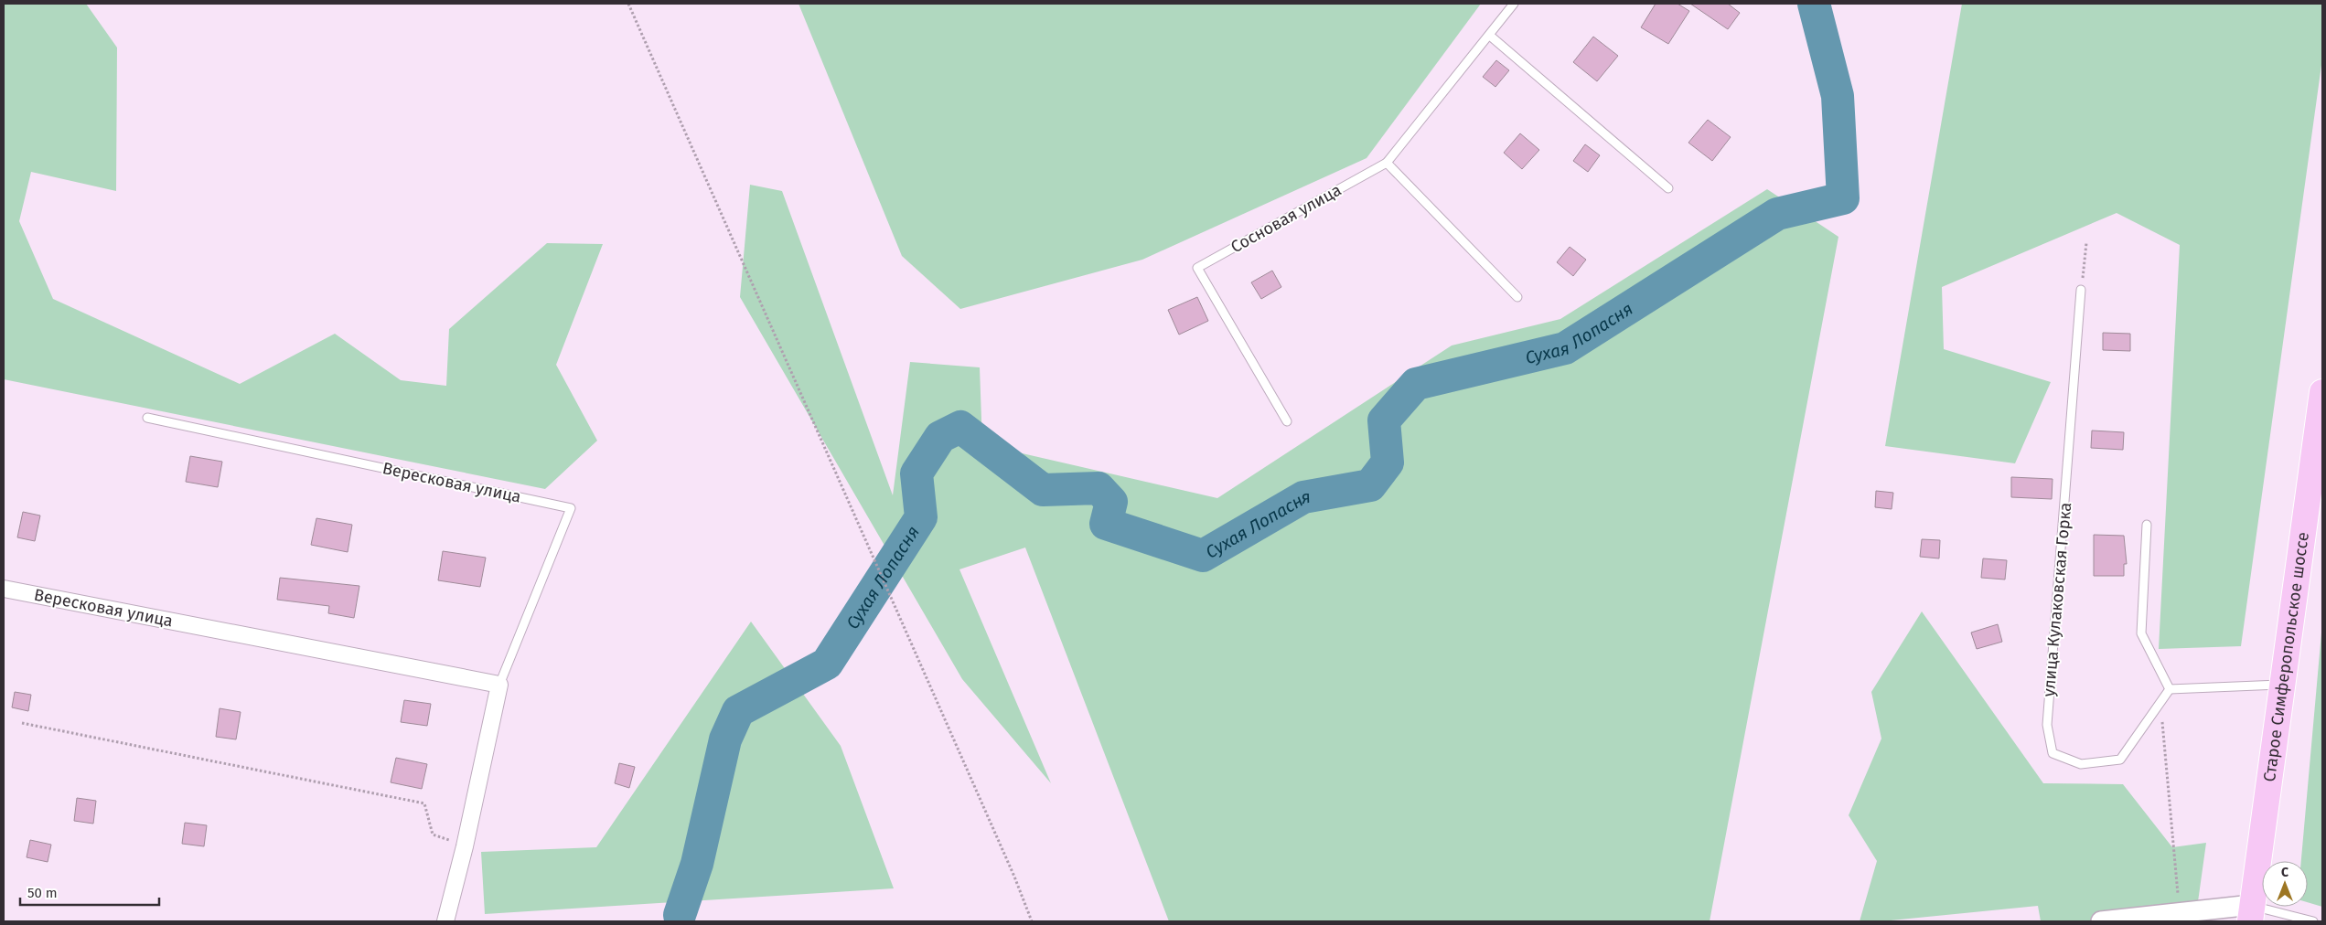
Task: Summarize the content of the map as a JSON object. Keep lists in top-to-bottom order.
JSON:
{
  "streets": {
    "main road": ["Старое Симферопольское шоссе"],
    "street": ["Вересковая улица"],
    "lane": ["Сосновая улица", "улица Кулаковская Горка"]
  },
  "water": ["Сухая Лопасня"],
  "scale_bar": "50 m",
  "north": "top"
}
